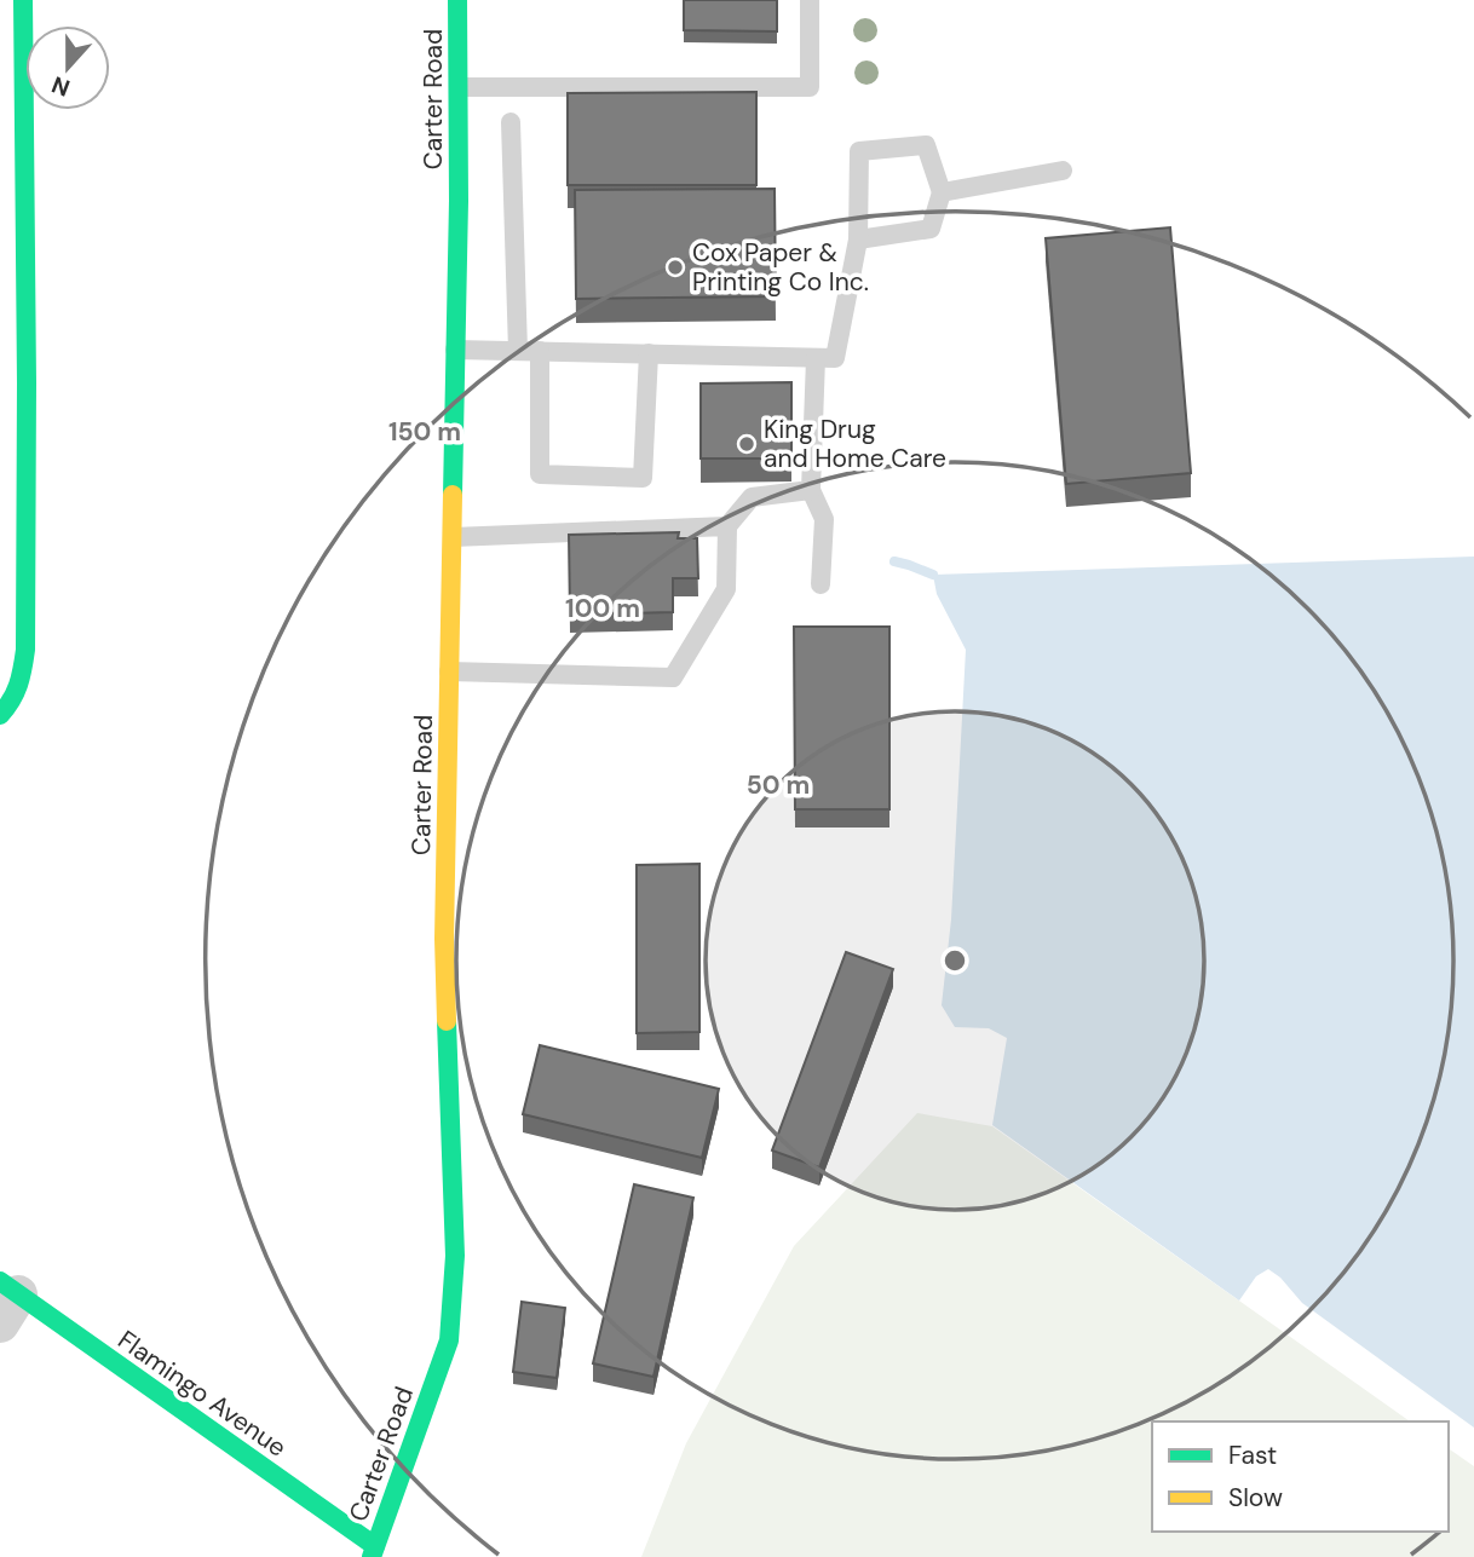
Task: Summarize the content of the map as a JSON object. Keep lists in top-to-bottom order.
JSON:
{
  "streets": {
    "main road": ["Carter Road", "Flamingo Avenue"]
  },
  "crossings": [
    ["Carter Road", "Flamingo Avenue"]
  ],
  "places": ["Cox Paper & Printing Co Inc.", "King Drug and Home Care"],
  "legend": ["Fast", "Slow"],
  "north": "bottom",
  "rings": ["150 m", "100 m", "50 m"]
}
